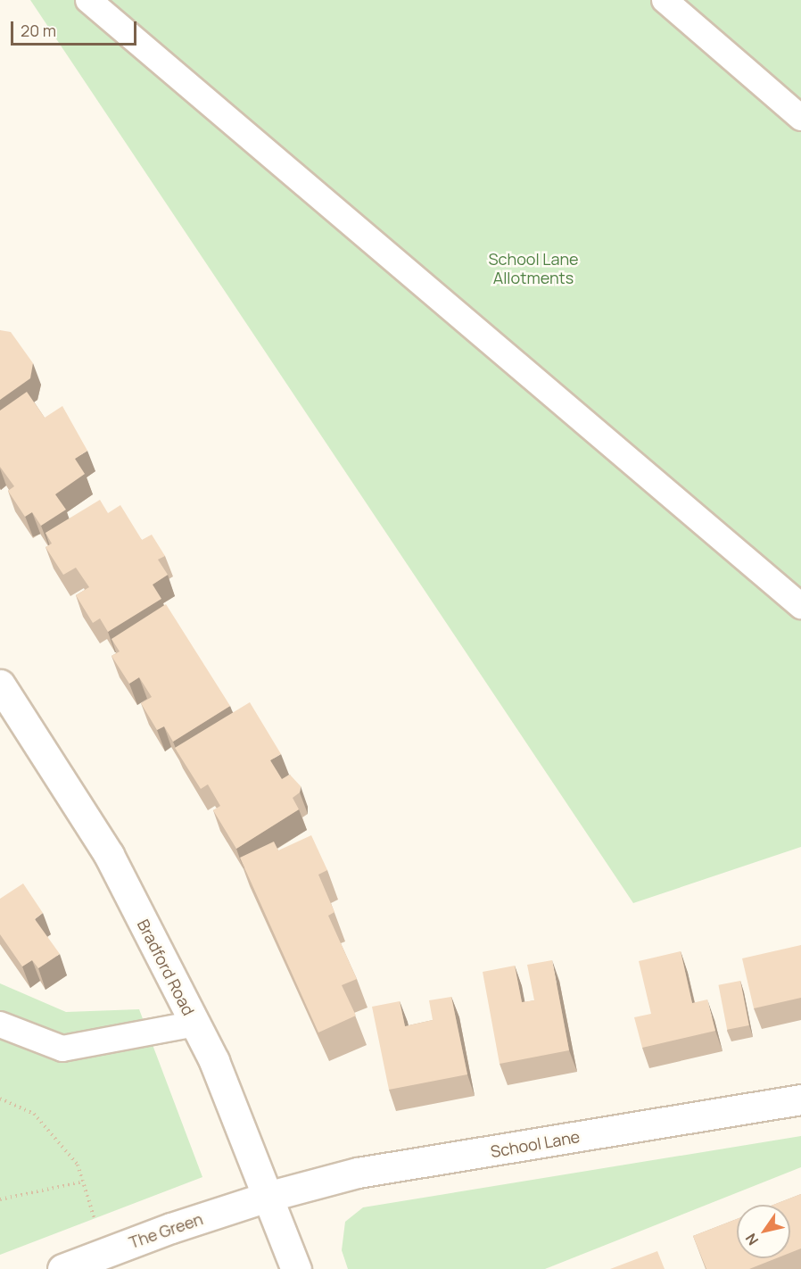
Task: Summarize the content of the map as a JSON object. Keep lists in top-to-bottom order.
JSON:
{
  "streets": {
    "street": ["Bradford Road", "School Lane", "The Green"]
  },
  "crossings": [
    ["Bradford Road", "School Lane"],
    ["Bradford Road", "The Green"],
    ["School Lane", "The Green"]
  ],
  "parks": ["School Lane Allotments"],
  "scale_bar": "20 m",
  "north": "bottom left"
}
